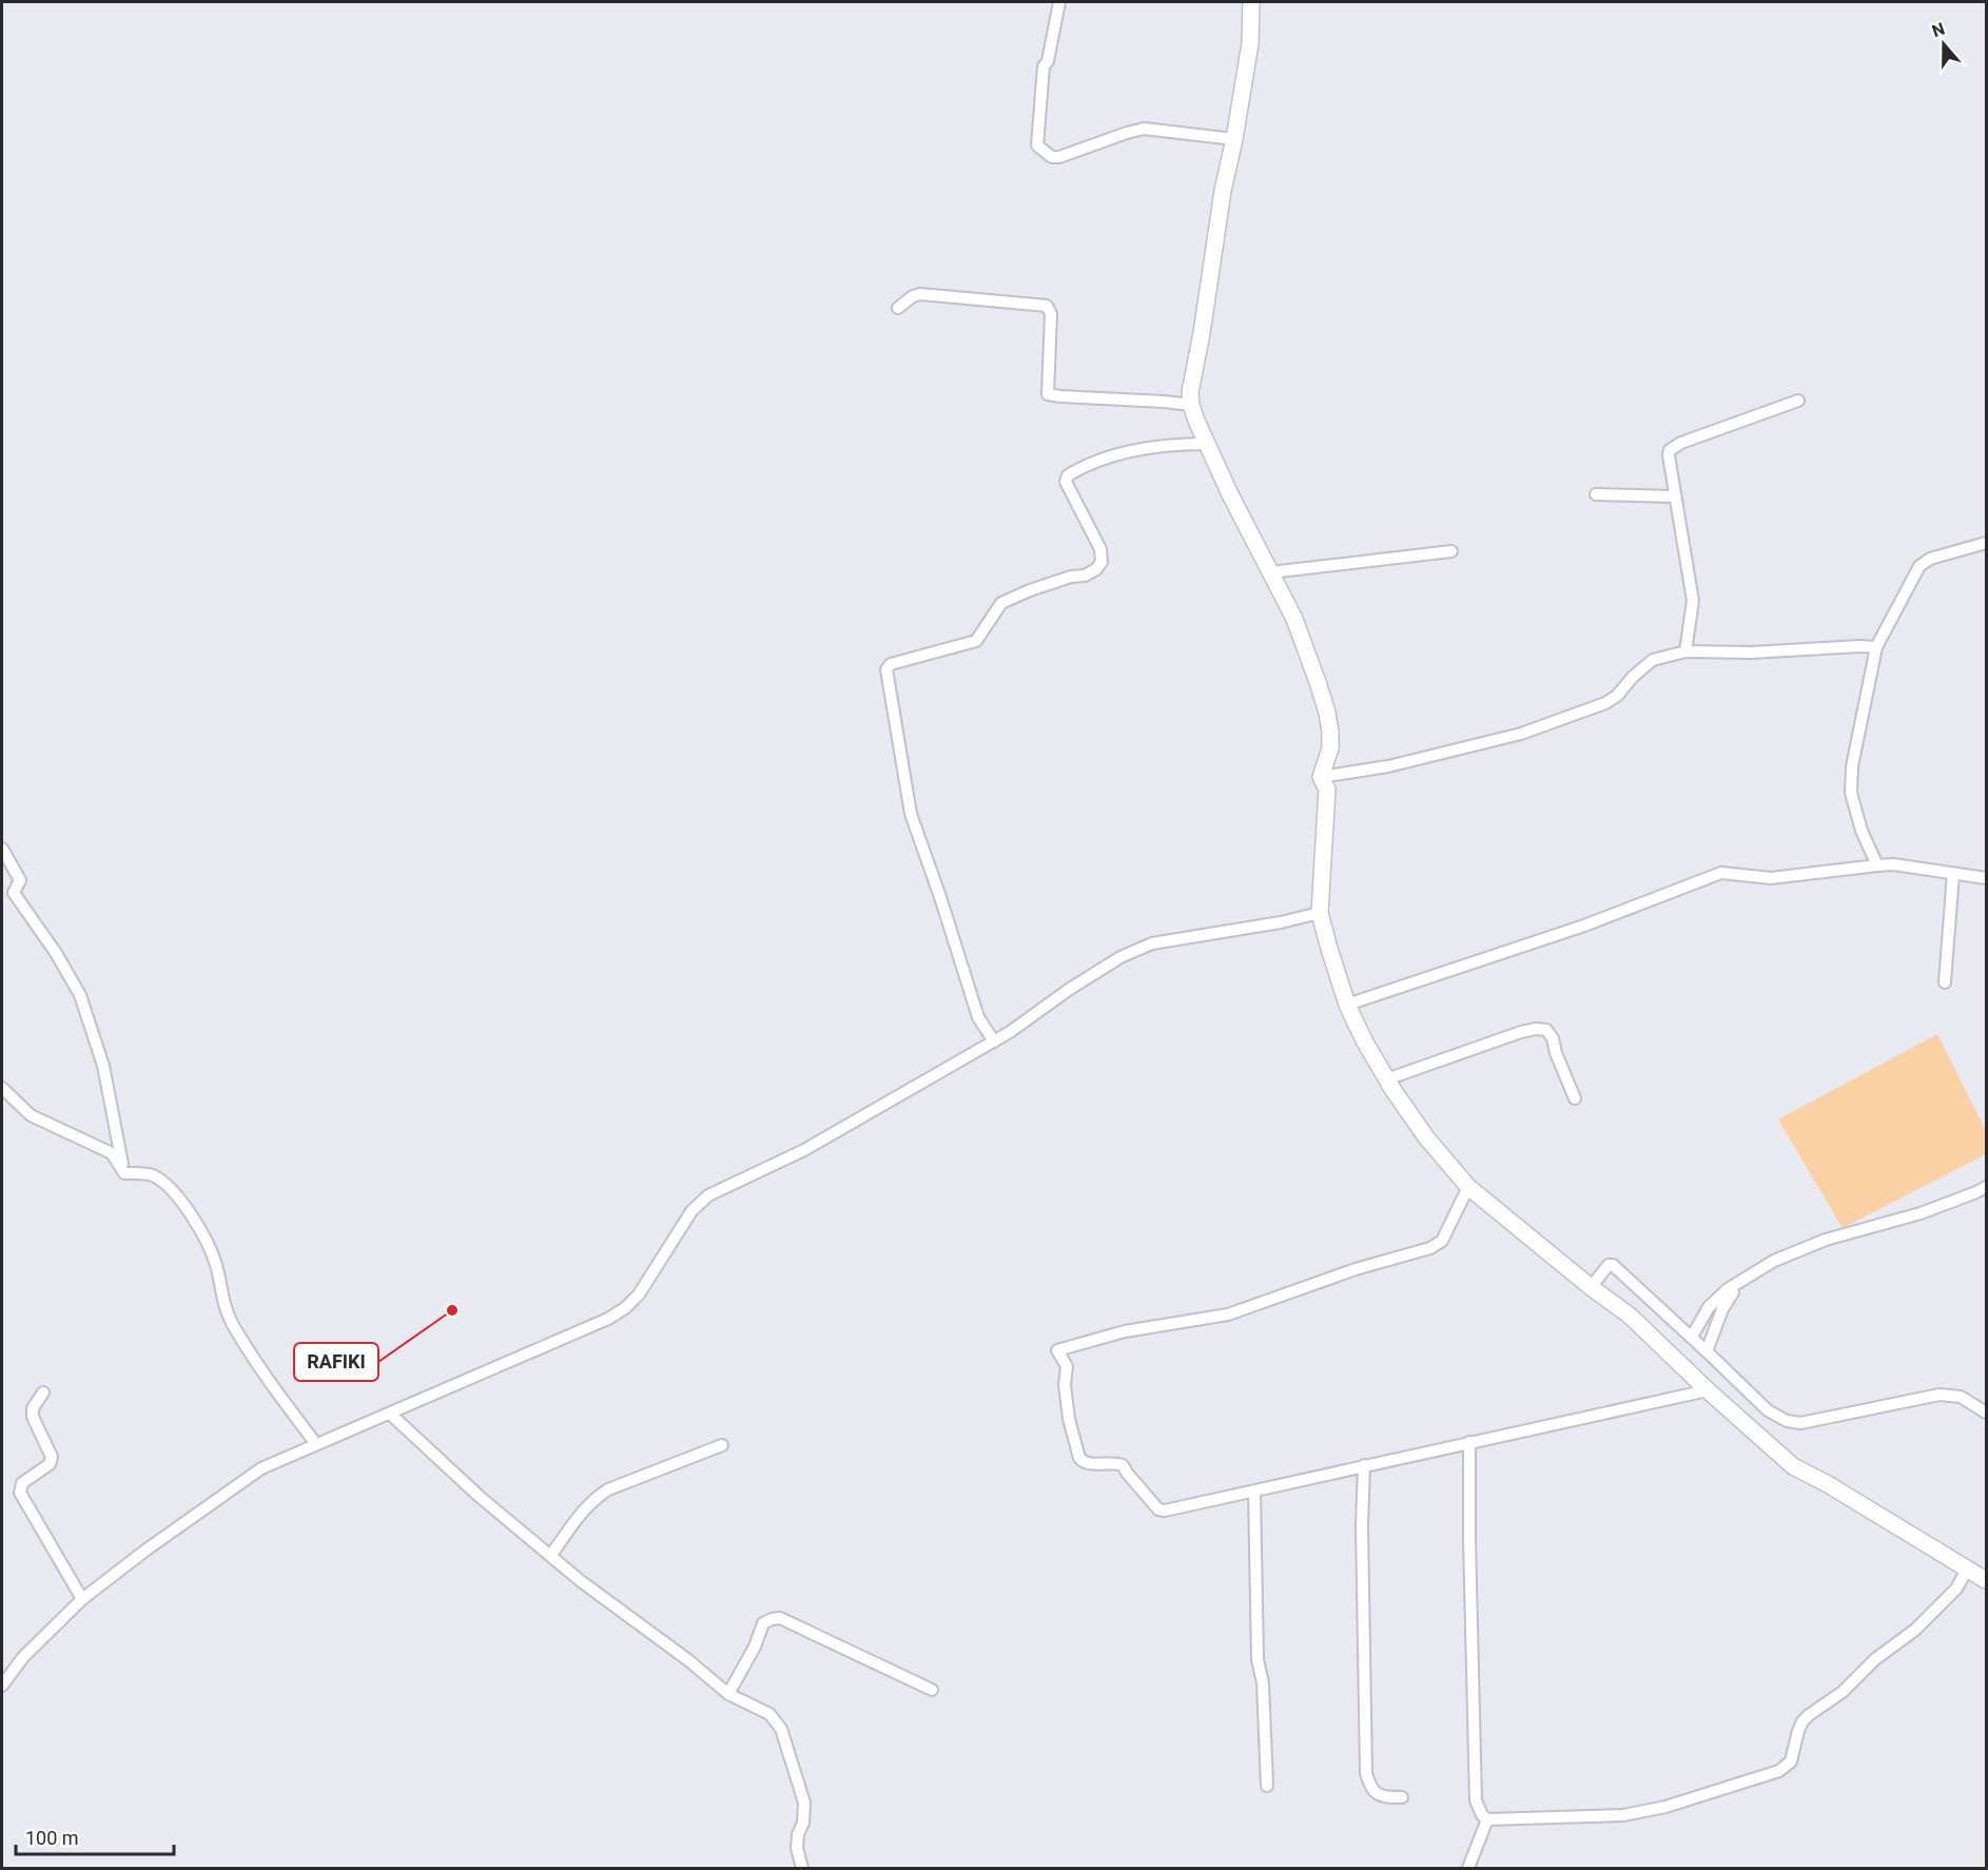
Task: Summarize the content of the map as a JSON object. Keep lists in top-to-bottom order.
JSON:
{
  "places": ["RAFIKI"],
  "scale_bar": "100 m",
  "north": "top"
}
